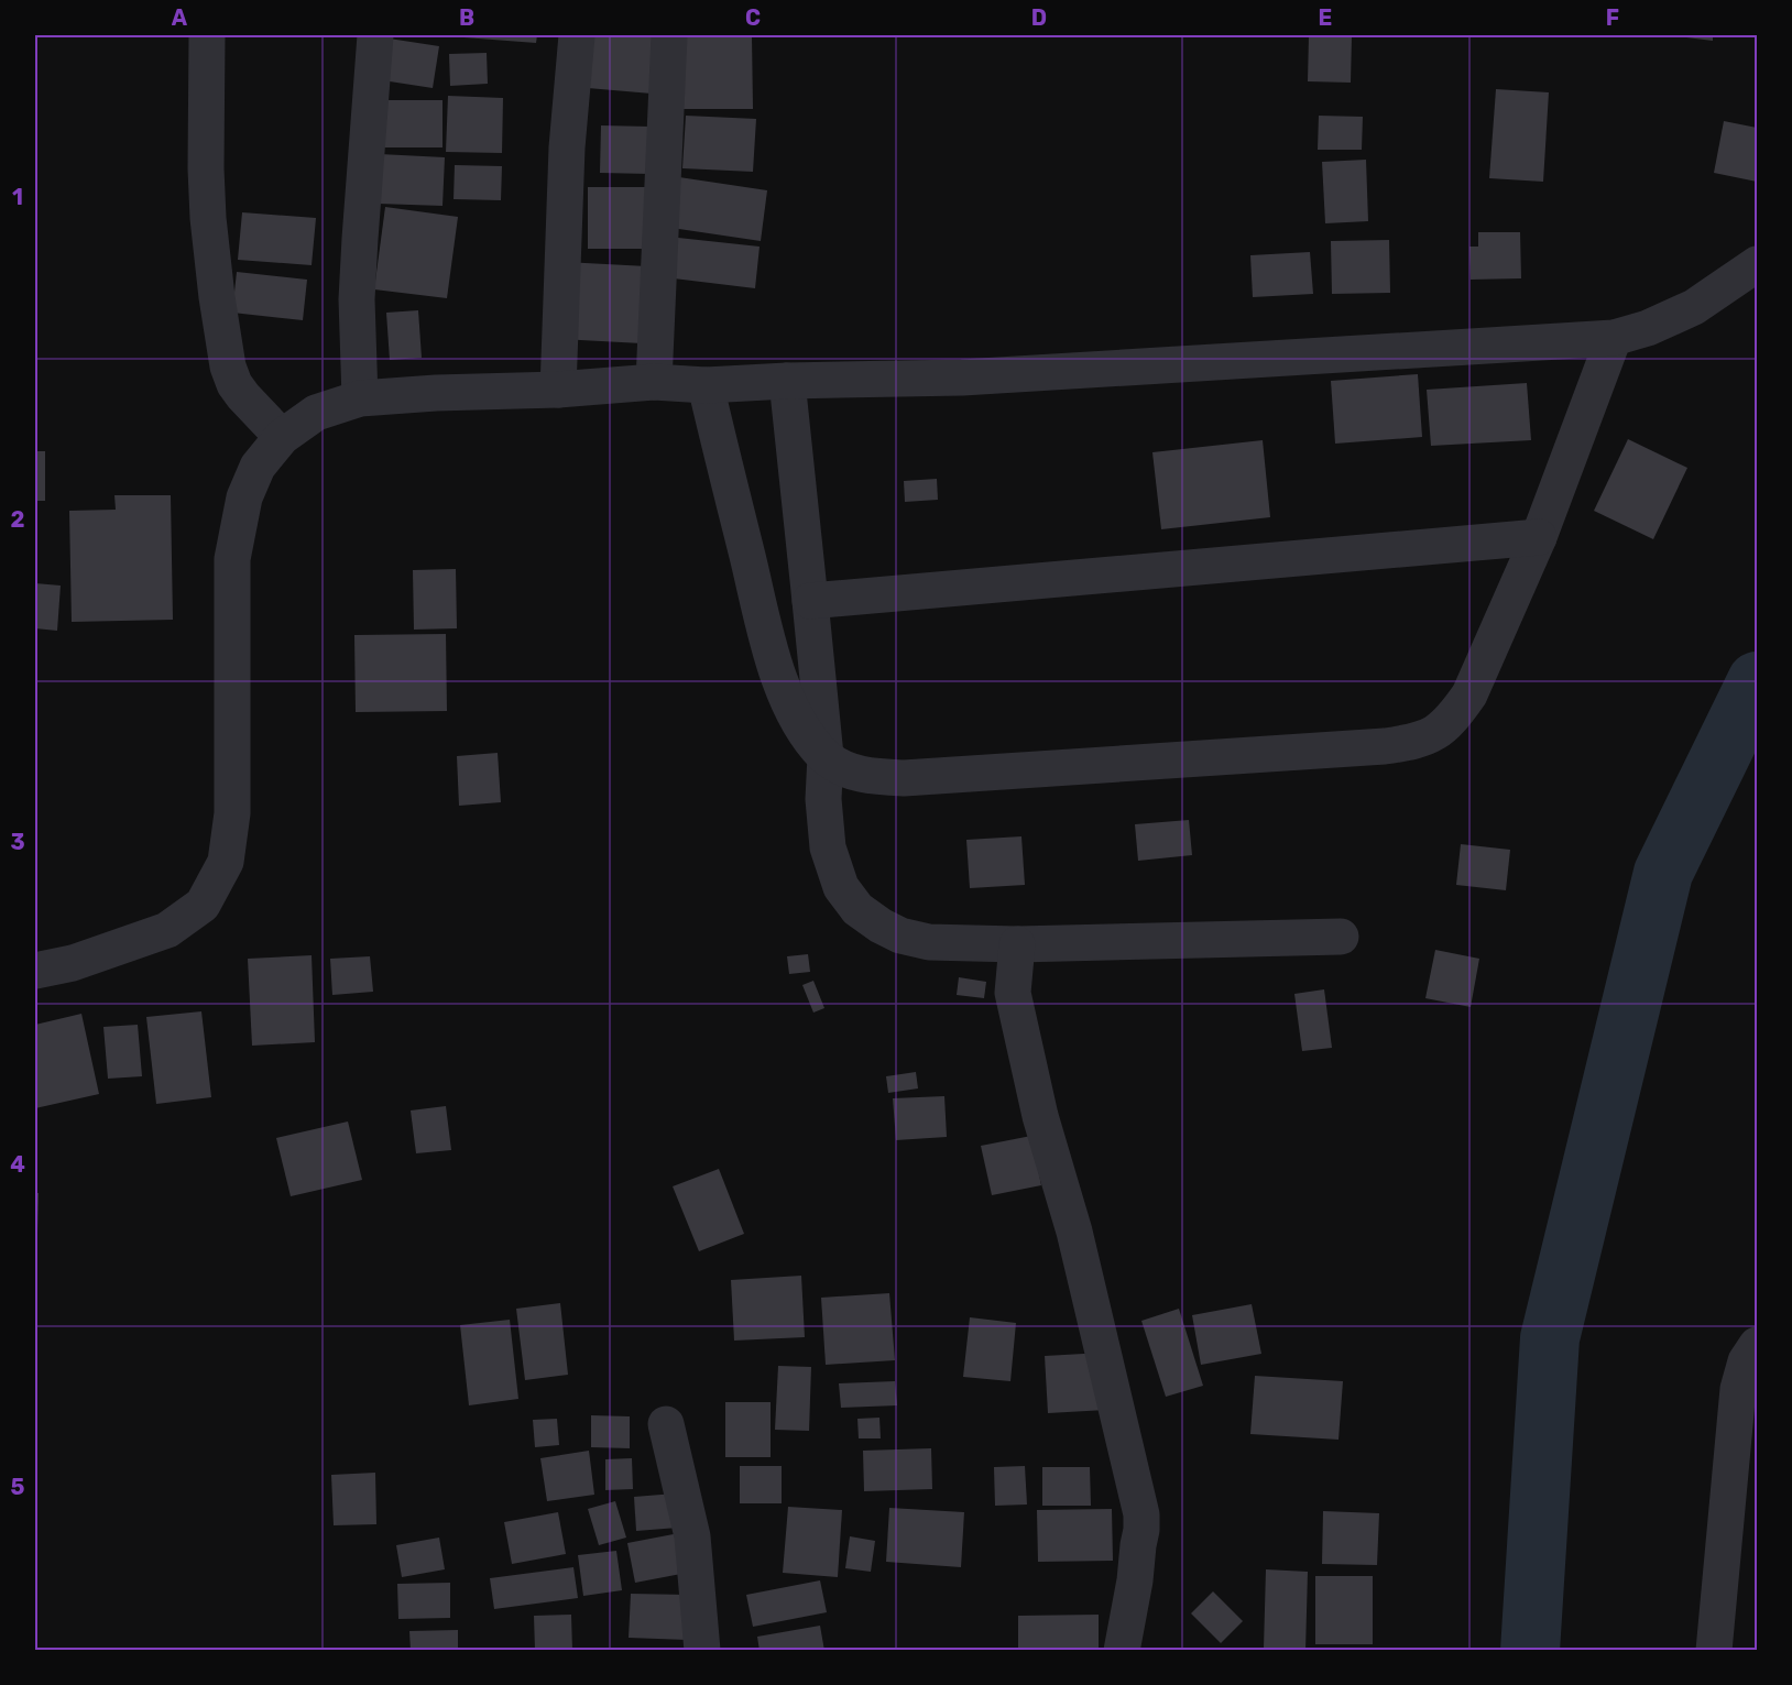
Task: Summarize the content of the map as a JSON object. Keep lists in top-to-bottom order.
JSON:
{
  "grid": {
    "columns": [
      "A",
      "B",
      "C",
      "D",
      "E",
      "F"
    ],
    "rows": [
      "1",
      "2",
      "3",
      "4",
      "5"
    ]
  }
}
